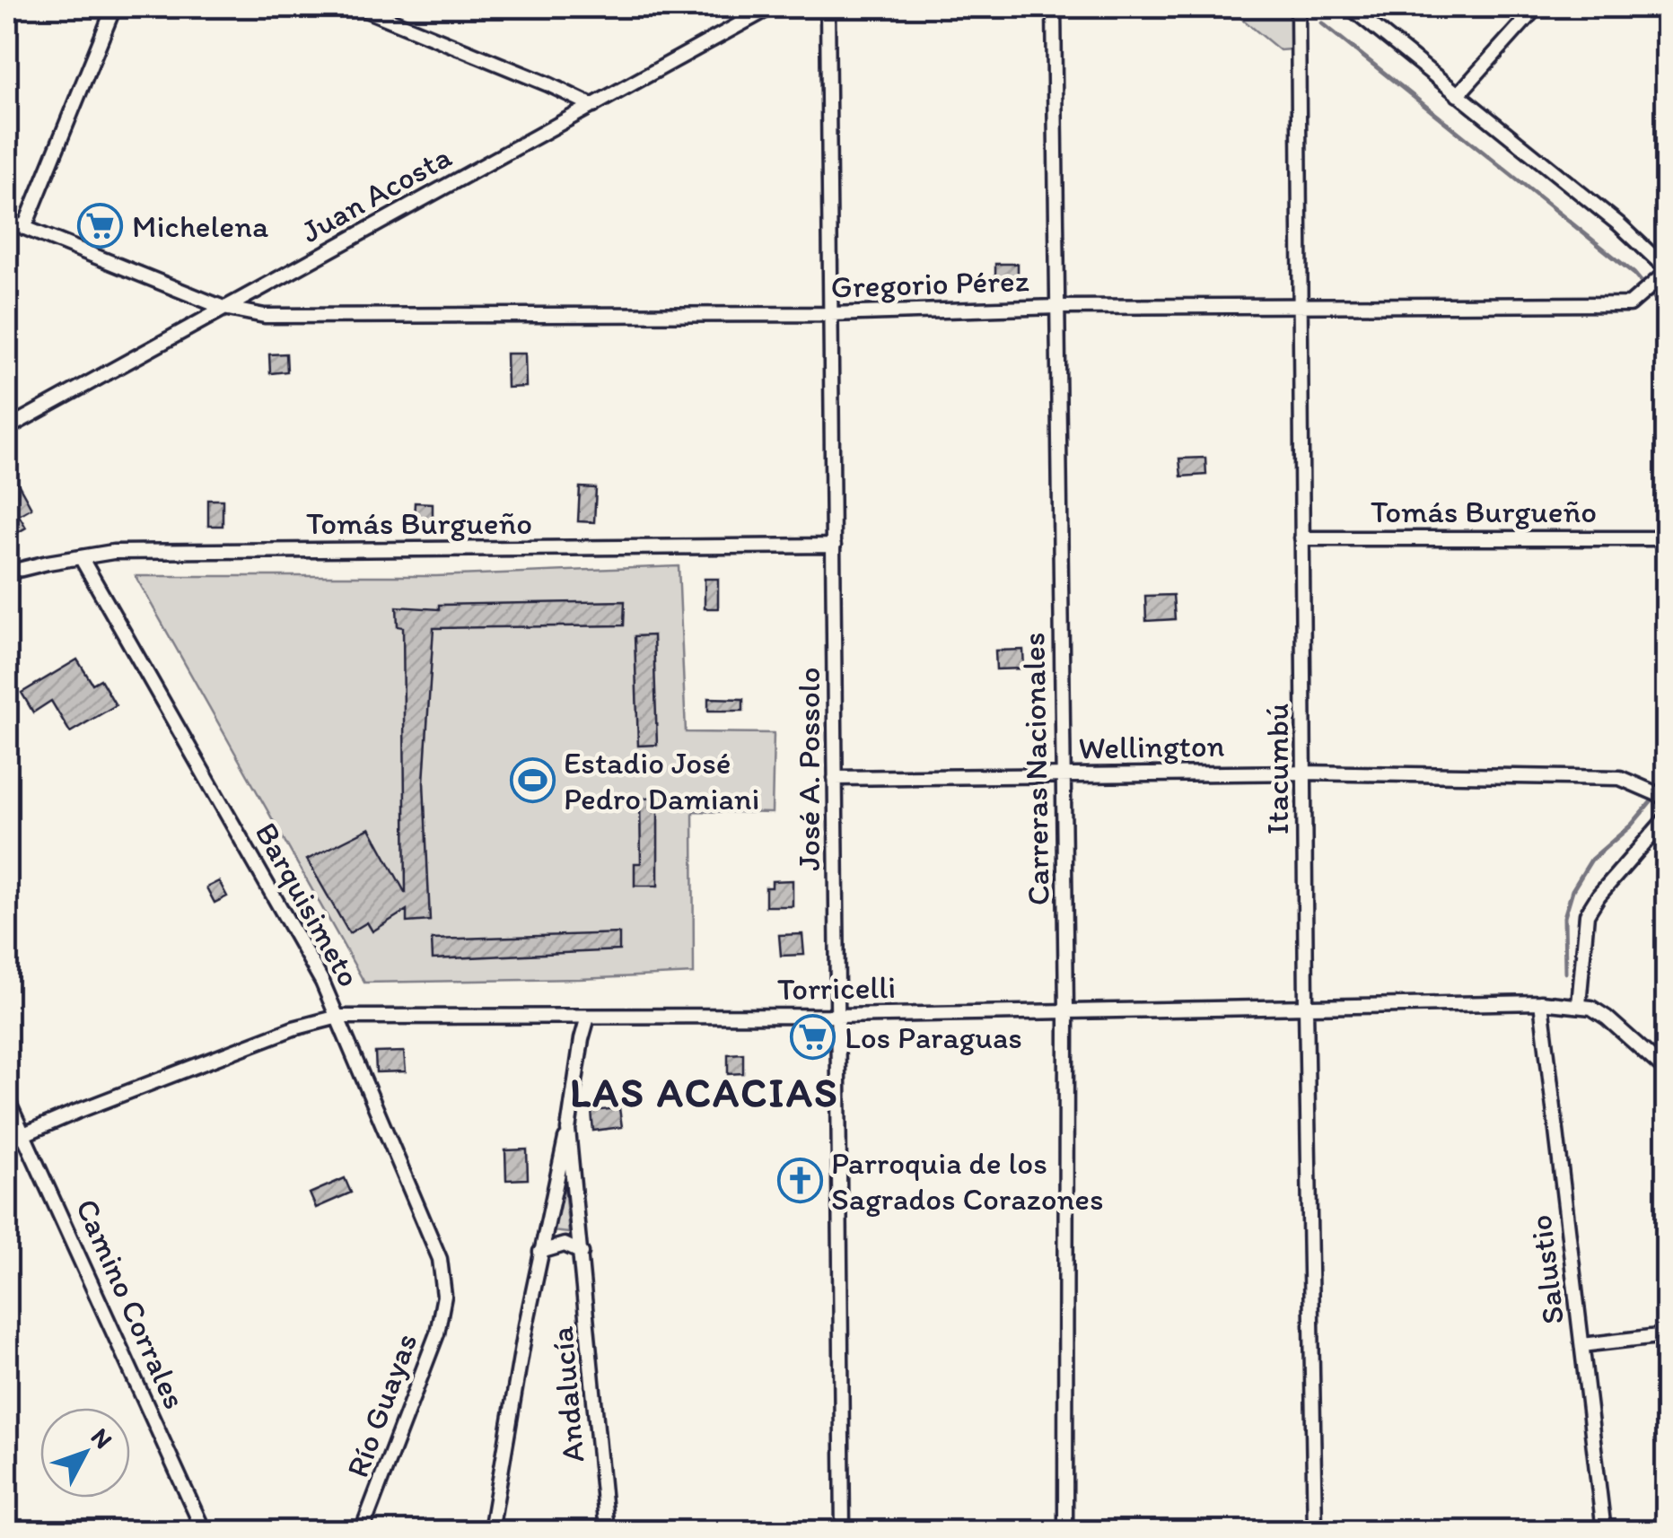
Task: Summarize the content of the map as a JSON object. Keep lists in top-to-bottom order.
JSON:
{
  "streets": {
    "street": [
      "Juan Acosta",
      "Gregorio Pérez",
      "Tomás Burgueño",
      "Wellington",
      "José A. Possolo",
      "Carreras Nacionales",
      "Itacumbú",
      "Barquisimeto",
      "Torricelli",
      "Salustio",
      "Camino Corrales",
      "Andalucía",
      "Río Guayas"
    ]
  },
  "crossings": [
    ["Juan Acosta", "Gregorio Pérez"],
    ["Gregorio Pérez", "José A. Possolo"],
    ["Gregorio Pérez", "Carreras Nacionales"],
    ["Gregorio Pérez", "Itacumbú"],
    ["Tomás Burgueño", "José A. Possolo"],
    ["Tomás Burgueño", "Itacumbú"],
    ["Tomás Burgueño", "Barquisimeto"],
    ["Wellington", "José A. Possolo"],
    ["Wellington", "Carreras Nacionales"],
    ["Wellington", "Itacumbú"],
    ["José A. Possolo", "Torricelli"],
    ["Carreras Nacionales", "Torricelli"],
    ["Itacumbú", "Torricelli"],
    ["Barquisimeto", "Torricelli"],
    ["Barquisimeto", "Río Guayas"],
    ["Torricelli", "Salustio"],
    ["Torricelli", "Camino Corrales"],
    ["Torricelli", "Andalucía"]
  ],
  "districts": ["LAS ACACIAS"],
  "places": {
    "supermarket": ["Michelena", "Los Paraguas"],
    "sports": ["Estadio José Pedro Damiani"],
    "church": ["Parroquia de los Sagrados Corazones"]
  },
  "north": "top right"
}
